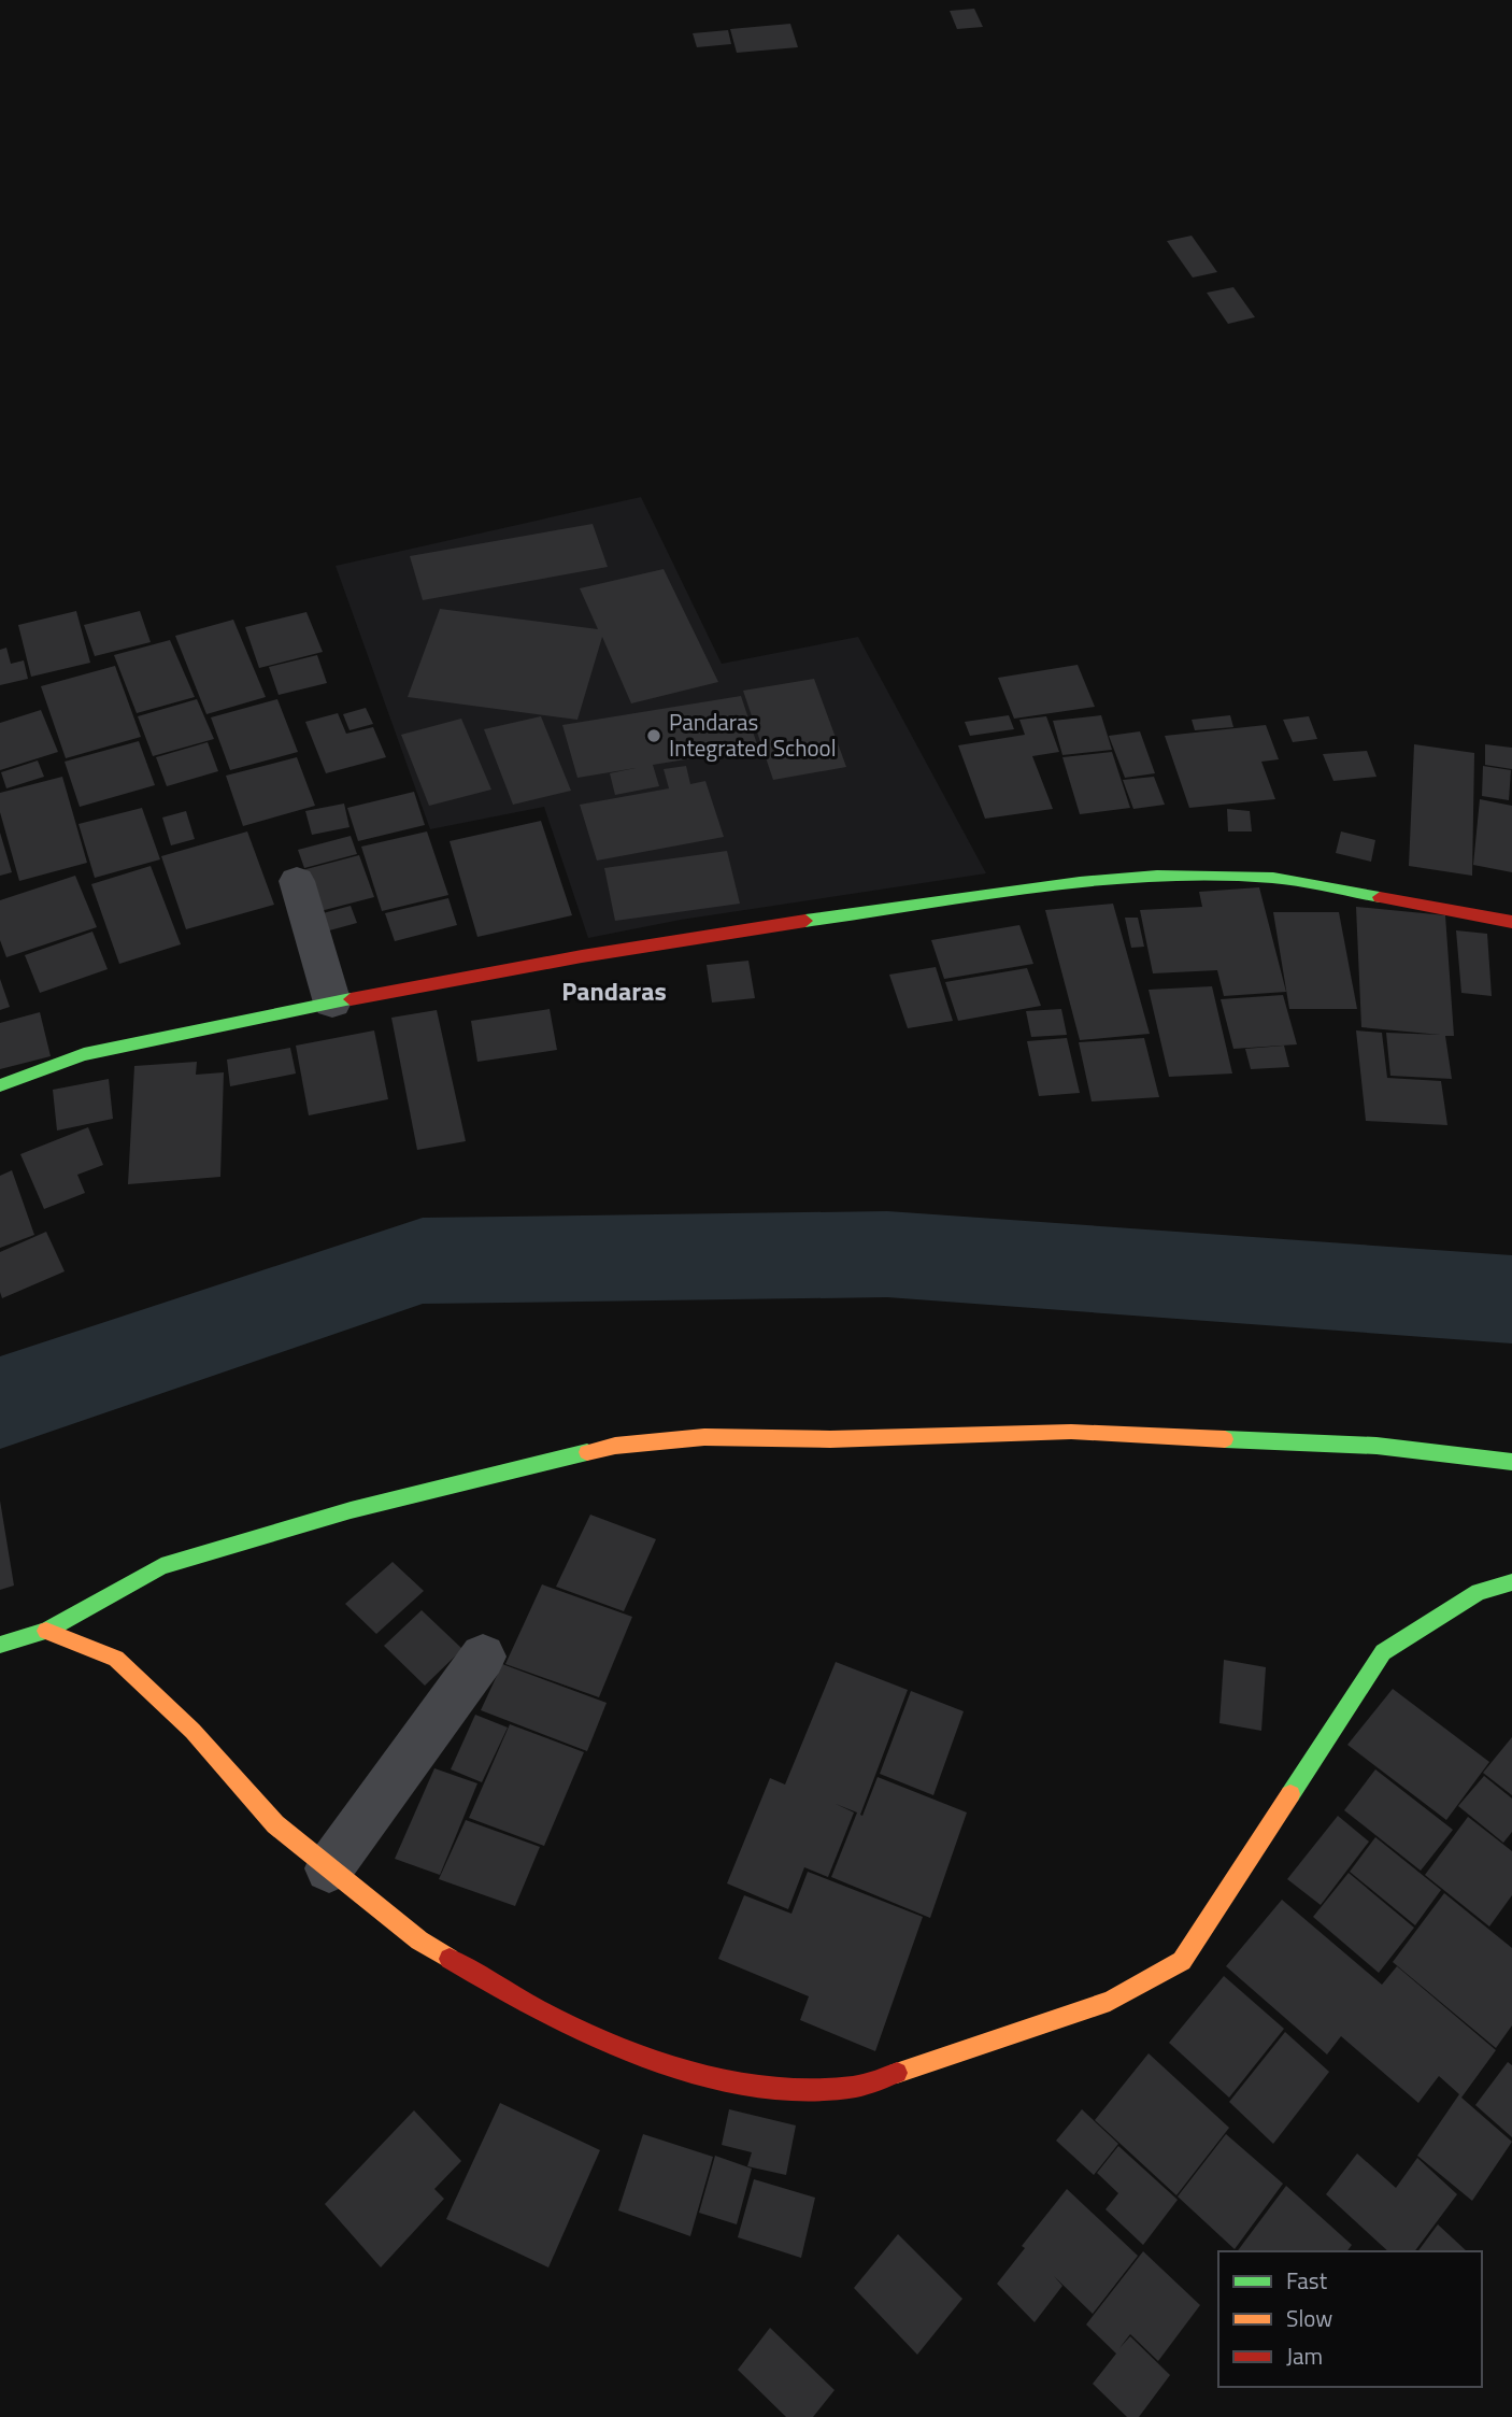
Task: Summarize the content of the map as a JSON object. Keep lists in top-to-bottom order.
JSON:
{
  "districts": ["Pandaras"],
  "places": ["Pandaras Integrated School"],
  "legend": ["Fast", "Slow", "Jam"]
}
